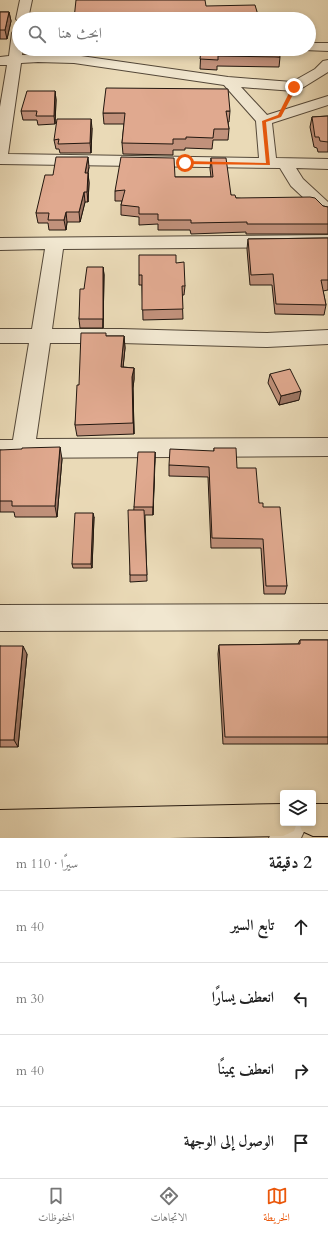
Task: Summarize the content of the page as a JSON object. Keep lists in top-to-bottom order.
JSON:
{
  "page": {
    "search": "ابحث هنا",
    "heading": ["2 دقيقة", "سيرًا · 110 m"],
    "list": [
      ["تابع السير", "40 m"],
      ["انعطف يسارًا", "30 m"],
      ["انعطف يمينًا", "40 m"],
      "الوصول إلى الوجهة"
    ],
    "nav": ["الخريطة", "الاتجاهات", "المحفوظات"]
  }
}
